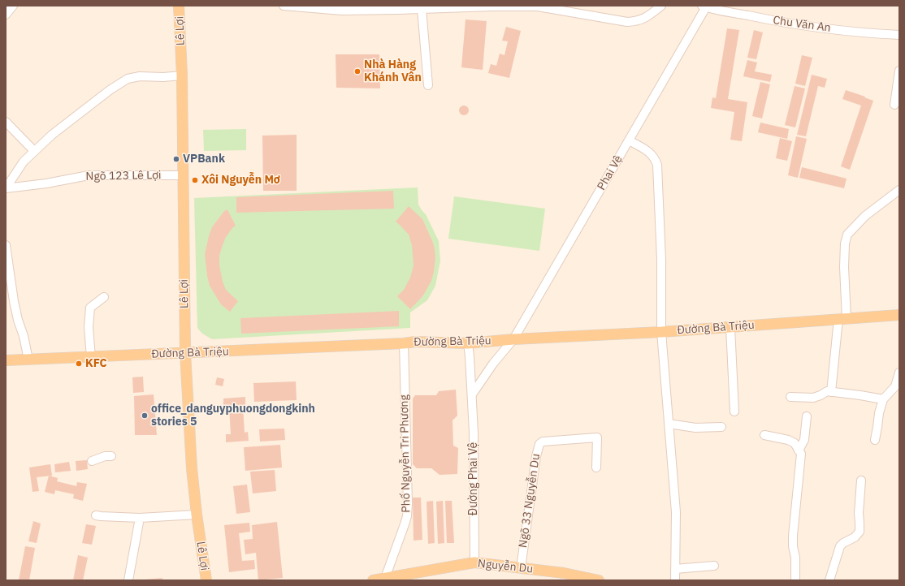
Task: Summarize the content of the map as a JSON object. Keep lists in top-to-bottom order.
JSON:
{
  "streets": {
    "main road": ["Lê Lợi", "Đường Bà Triệu", "Nguyễn Du"],
    "street": [
      "Chu Văn An",
      "Phai Vệ",
      "Ngõ 123 Lê Lợi",
      "Phố Nguyễn Tri Phương",
      "Đường Phai Vệ",
      "Ngõ 33 Nguyễn Du"
    ]
  },
  "crossings": [
    ["Chu Văn An", "Phai Vệ"],
    ["Lê Lợi", "Ngõ 123 Lê Lợi"],
    ["Lê Lợi", "Đường Bà Triệu"],
    ["Phai Vệ", "Đường Bà Triệu"],
    ["Đường Bà Triệu", "Phố Nguyễn Tri Phương"],
    ["Đường Bà Triệu", "Đường Phai Vệ"],
    ["Phố Nguyễn Tri Phương", "Nguyễn Du"],
    ["Đường Phai Vệ", "Nguyễn Du"],
    ["Ngõ 33 Nguyễn Du", "Nguyễn Du"]
  ],
  "places": [
    "Nhà Hàng Khánh Vân",
    "VPBank",
    "Xôi Nguyễn Mơ",
    "KFC",
    "office_danguyphuongdongkinh stories 5"
  ]
}
